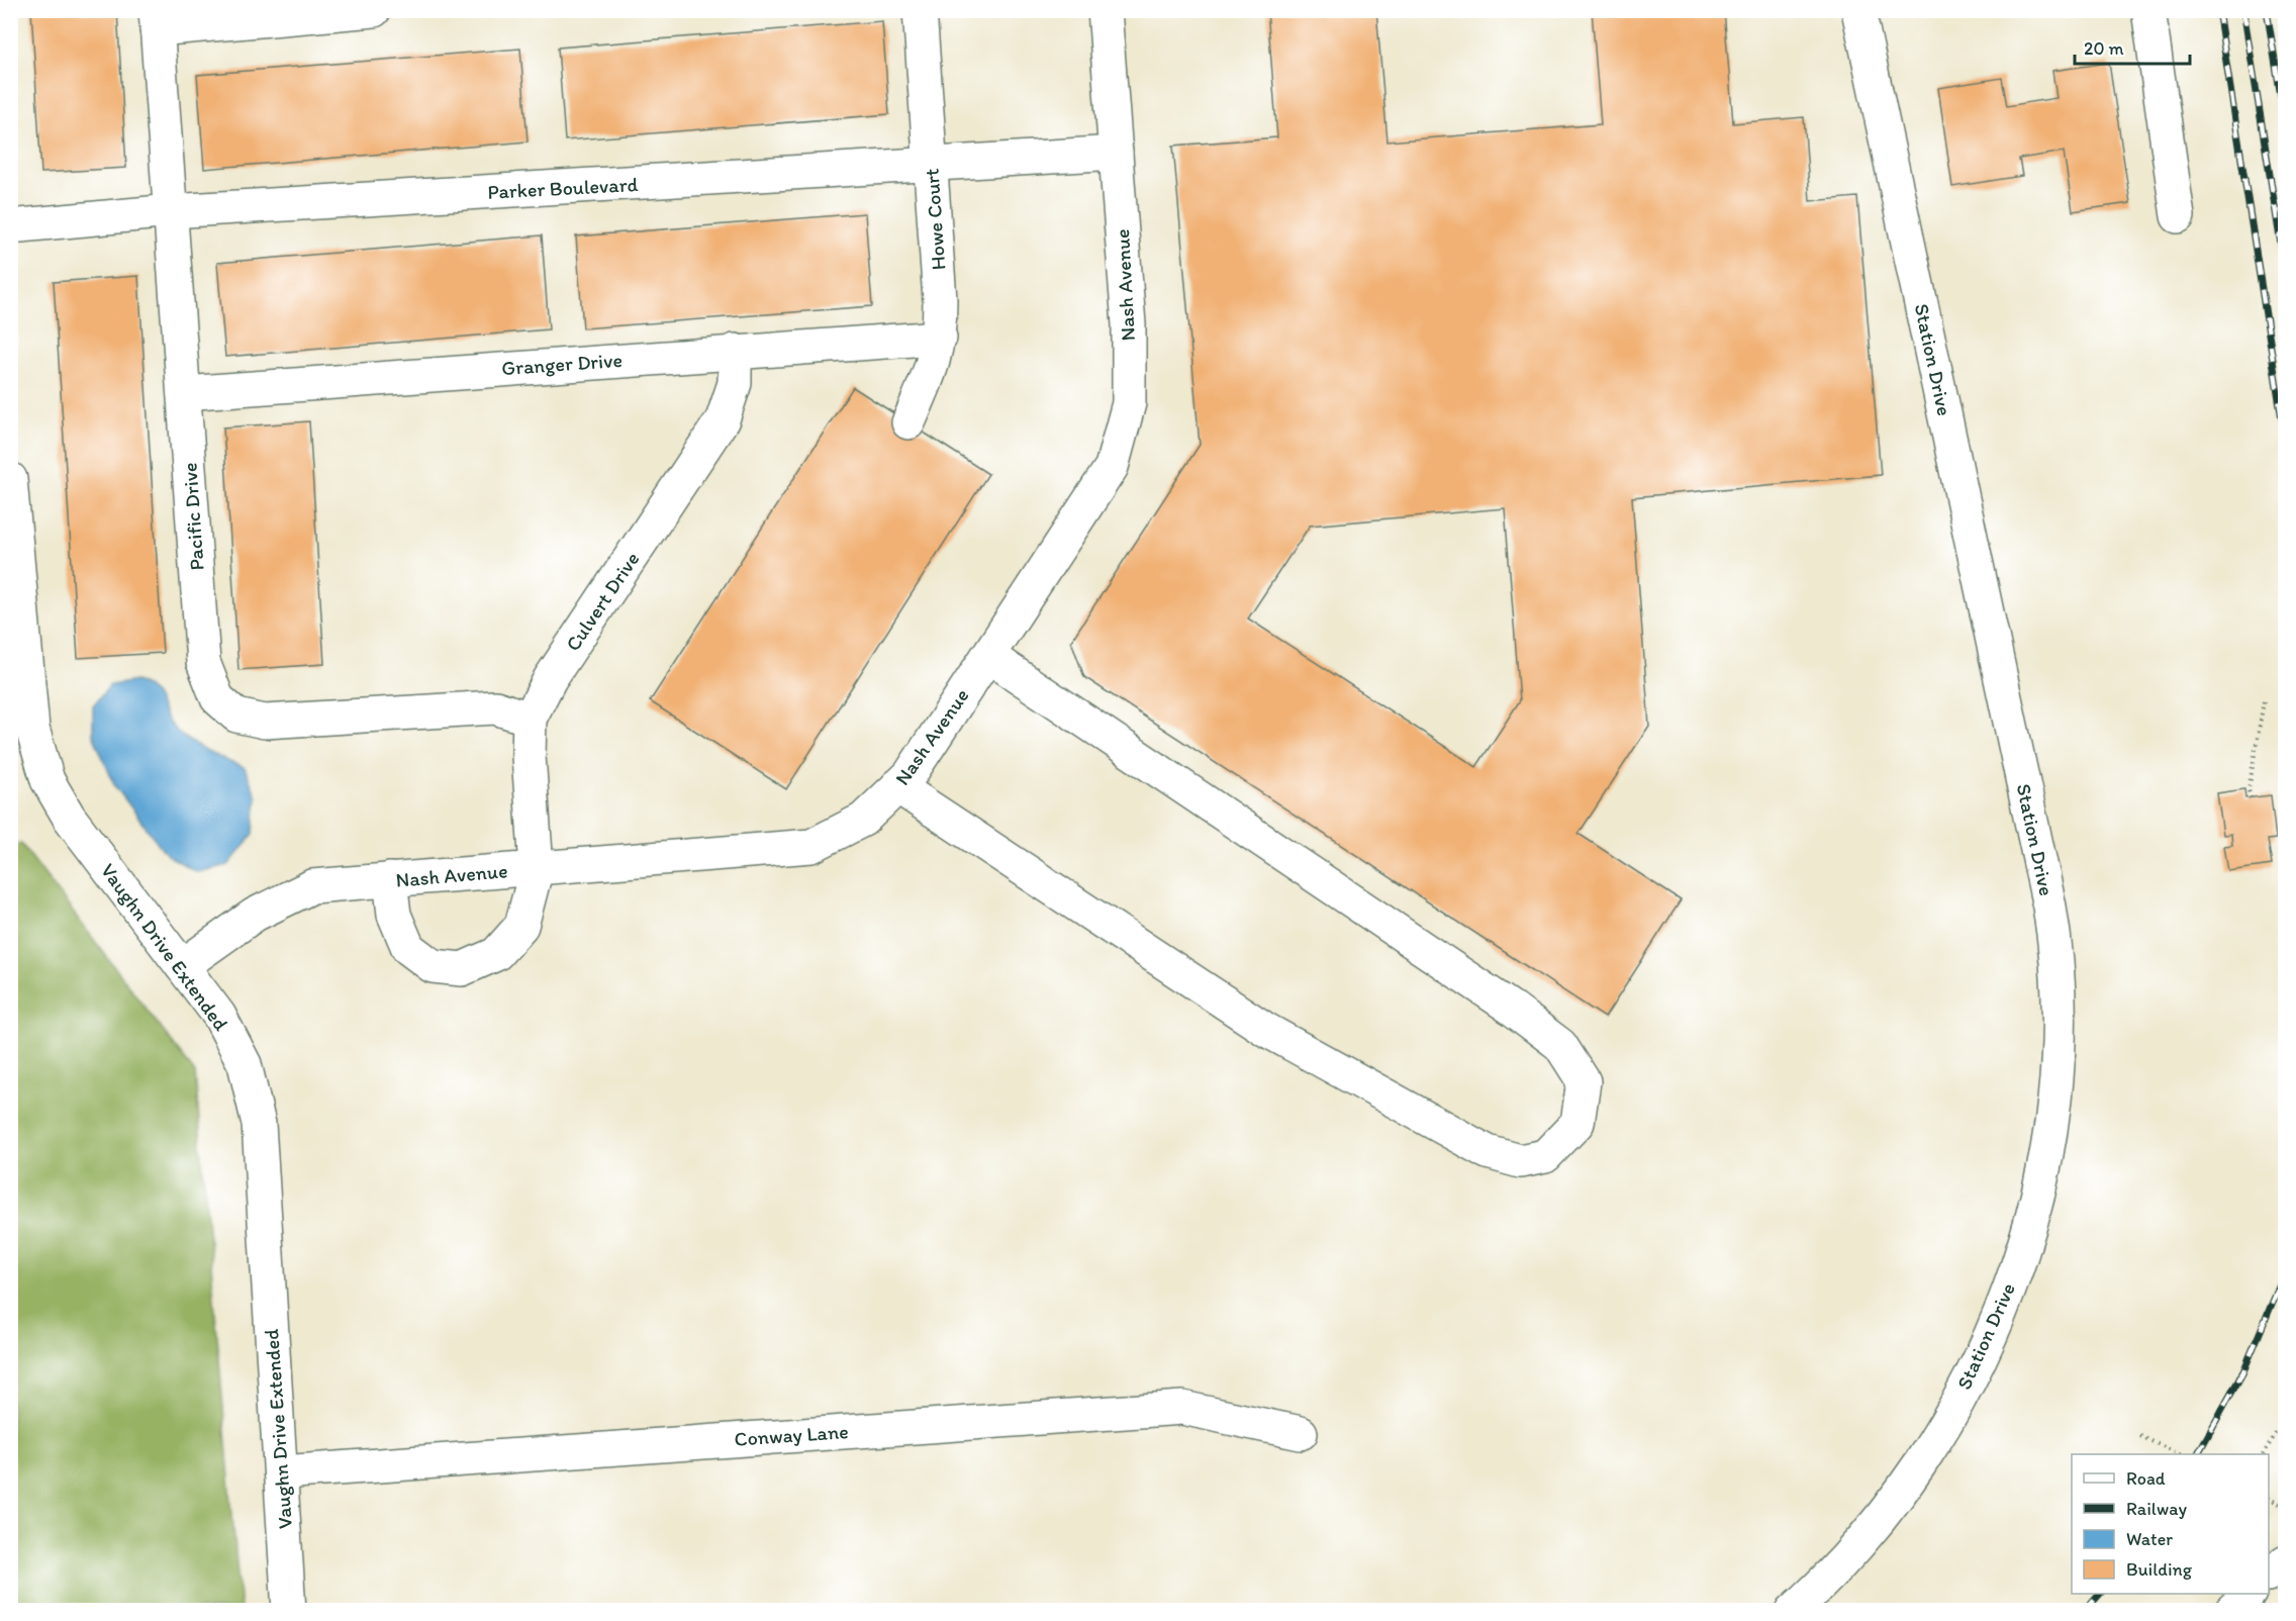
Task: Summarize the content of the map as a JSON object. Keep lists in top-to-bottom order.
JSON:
{
  "streets": {
    "street": [
      "Parker Boulevard",
      "Howe Court",
      "Nash Avenue",
      "Station Drive",
      "Granger Drive",
      "Pacific Drive",
      "Culvert Drive",
      "Vaughn Drive Extended",
      "Conway Lane"
    ]
  },
  "crossings": [
    ["Parker Boulevard", "Howe Court"],
    ["Parker Boulevard", "Nash Avenue"],
    ["Parker Boulevard", "Pacific Drive"],
    ["Howe Court", "Granger Drive"],
    ["Nash Avenue", "Culvert Drive"],
    ["Nash Avenue", "Vaughn Drive Extended"],
    ["Granger Drive", "Pacific Drive"],
    ["Granger Drive", "Culvert Drive"],
    ["Pacific Drive", "Culvert Drive"],
    ["Vaughn Drive Extended", "Conway Lane"]
  ],
  "legend": [
    "Road",
    "Railway",
    "Water",
    "Building"
  ],
  "scale_bar": "20 m"
}
